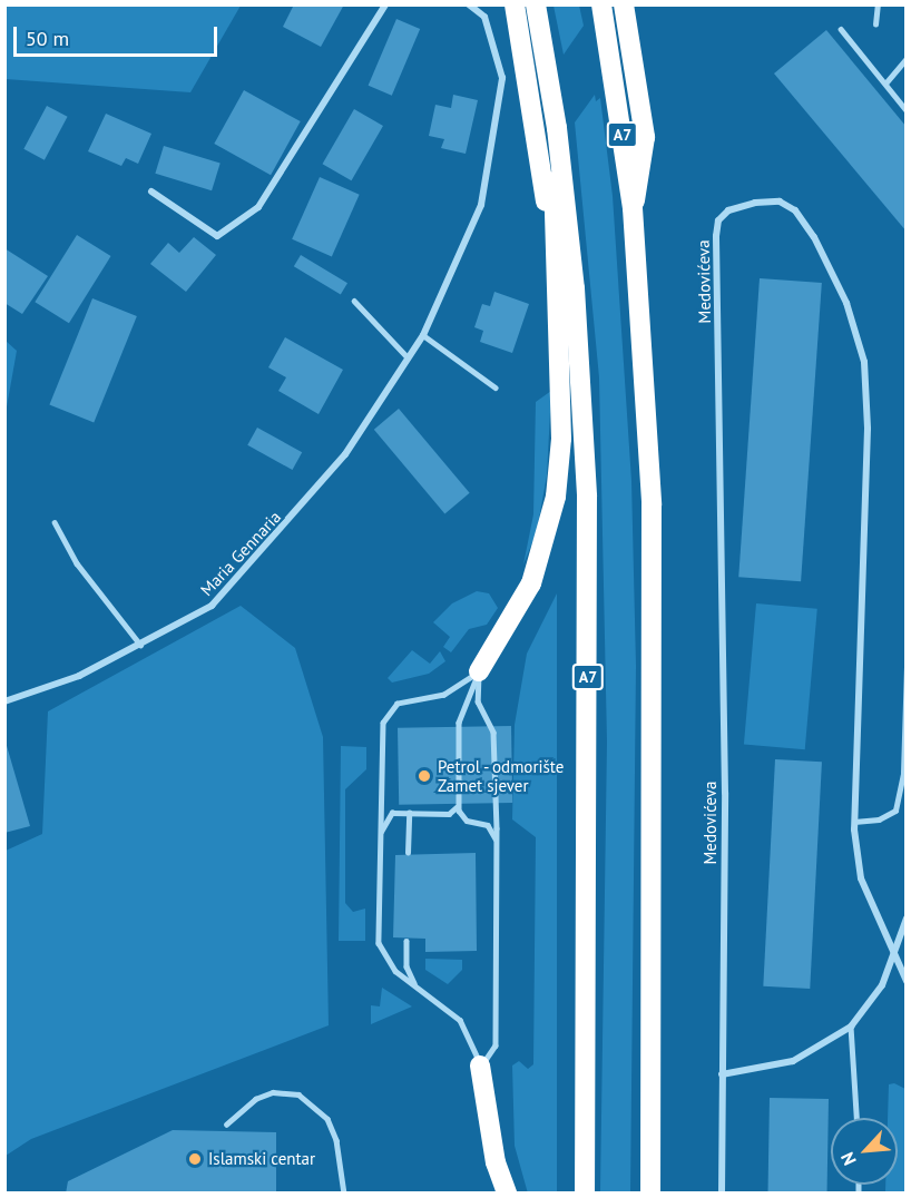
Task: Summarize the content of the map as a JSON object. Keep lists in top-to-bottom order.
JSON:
{
  "streets": {
    "highway": ["A7"],
    "street": ["Medovićeva", "Maria Gennaria"]
  },
  "places": ["Petrol - odmorište Zamet sjever", "Islamski centar"],
  "scale_bar": "50 m",
  "north": "bottom left"
}
